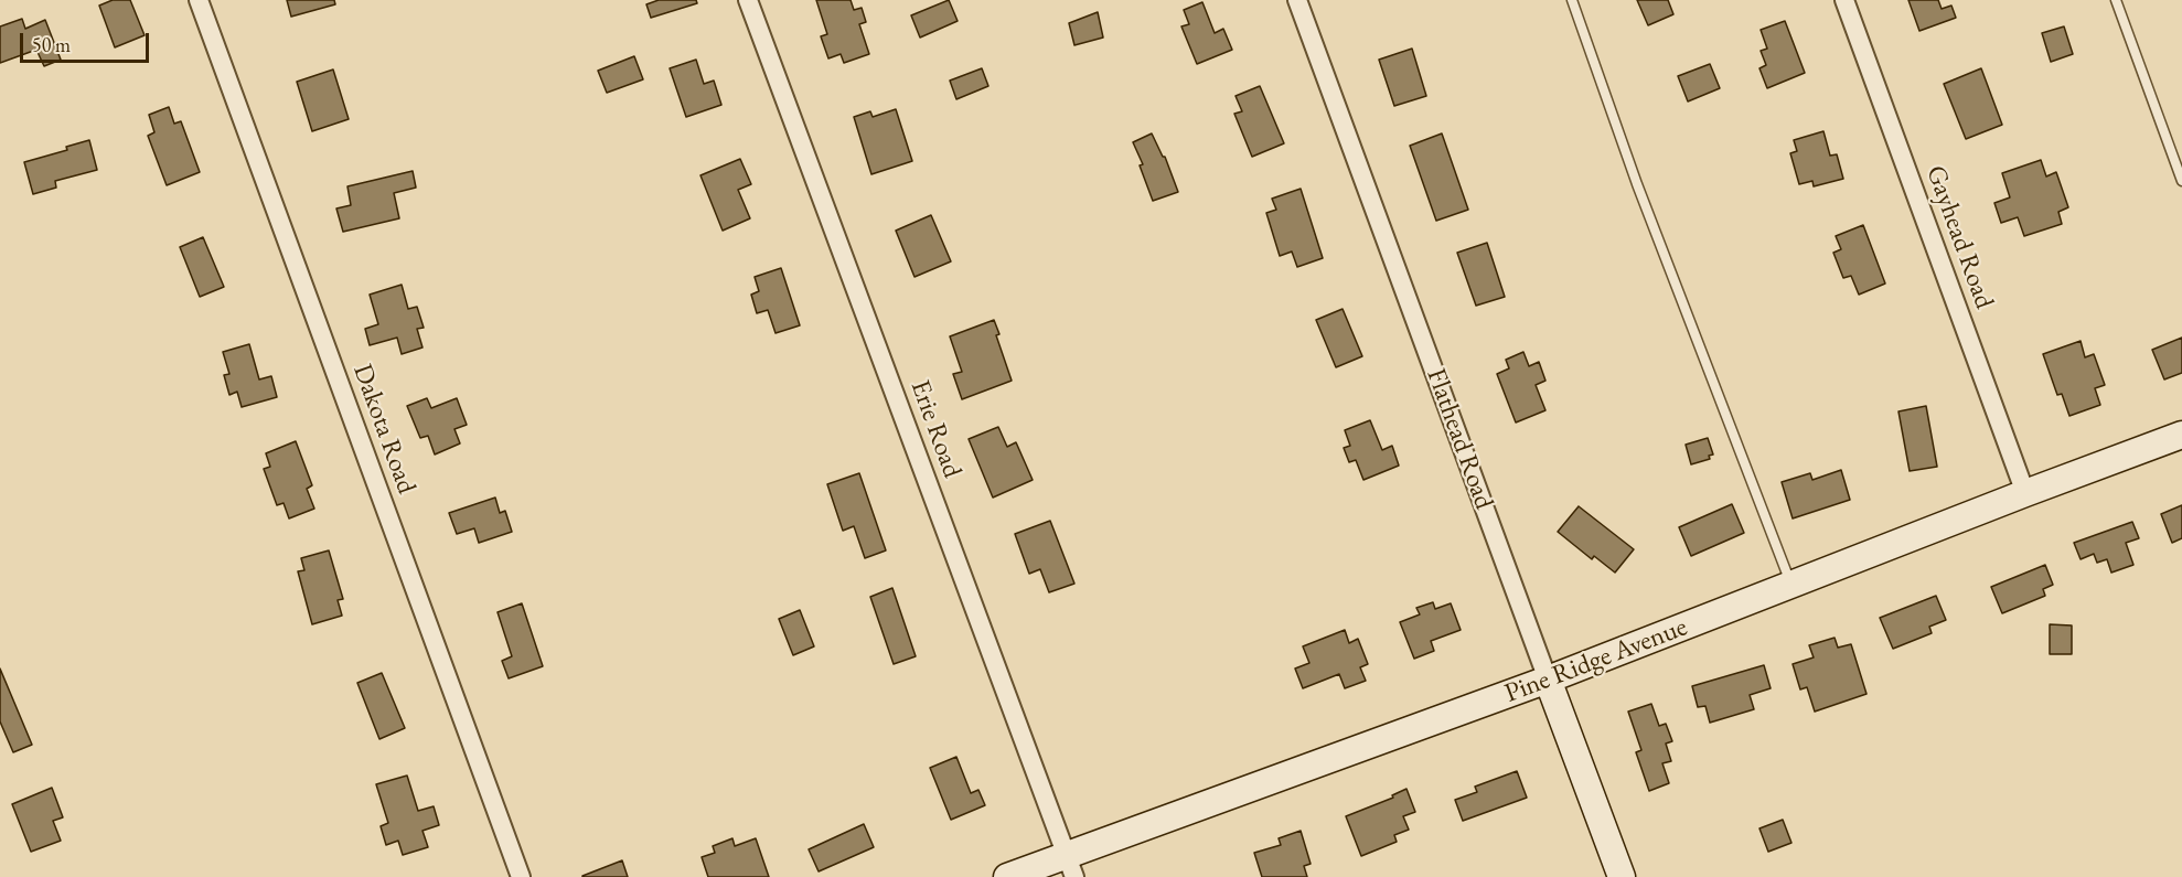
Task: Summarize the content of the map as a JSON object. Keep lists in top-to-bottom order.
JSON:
{
  "streets": {
    "street": [
      "Gayhead Road",
      "Dakota Road",
      "Erie Road",
      "Flathead Road",
      "Pine Ridge Avenue"
    ]
  },
  "crossings": [
    ["Gayhead Road", "Pine Ridge Avenue"],
    ["Erie Road", "Pine Ridge Avenue"],
    ["Flathead Road", "Pine Ridge Avenue"]
  ],
  "scale_bar": "50 m"
}
